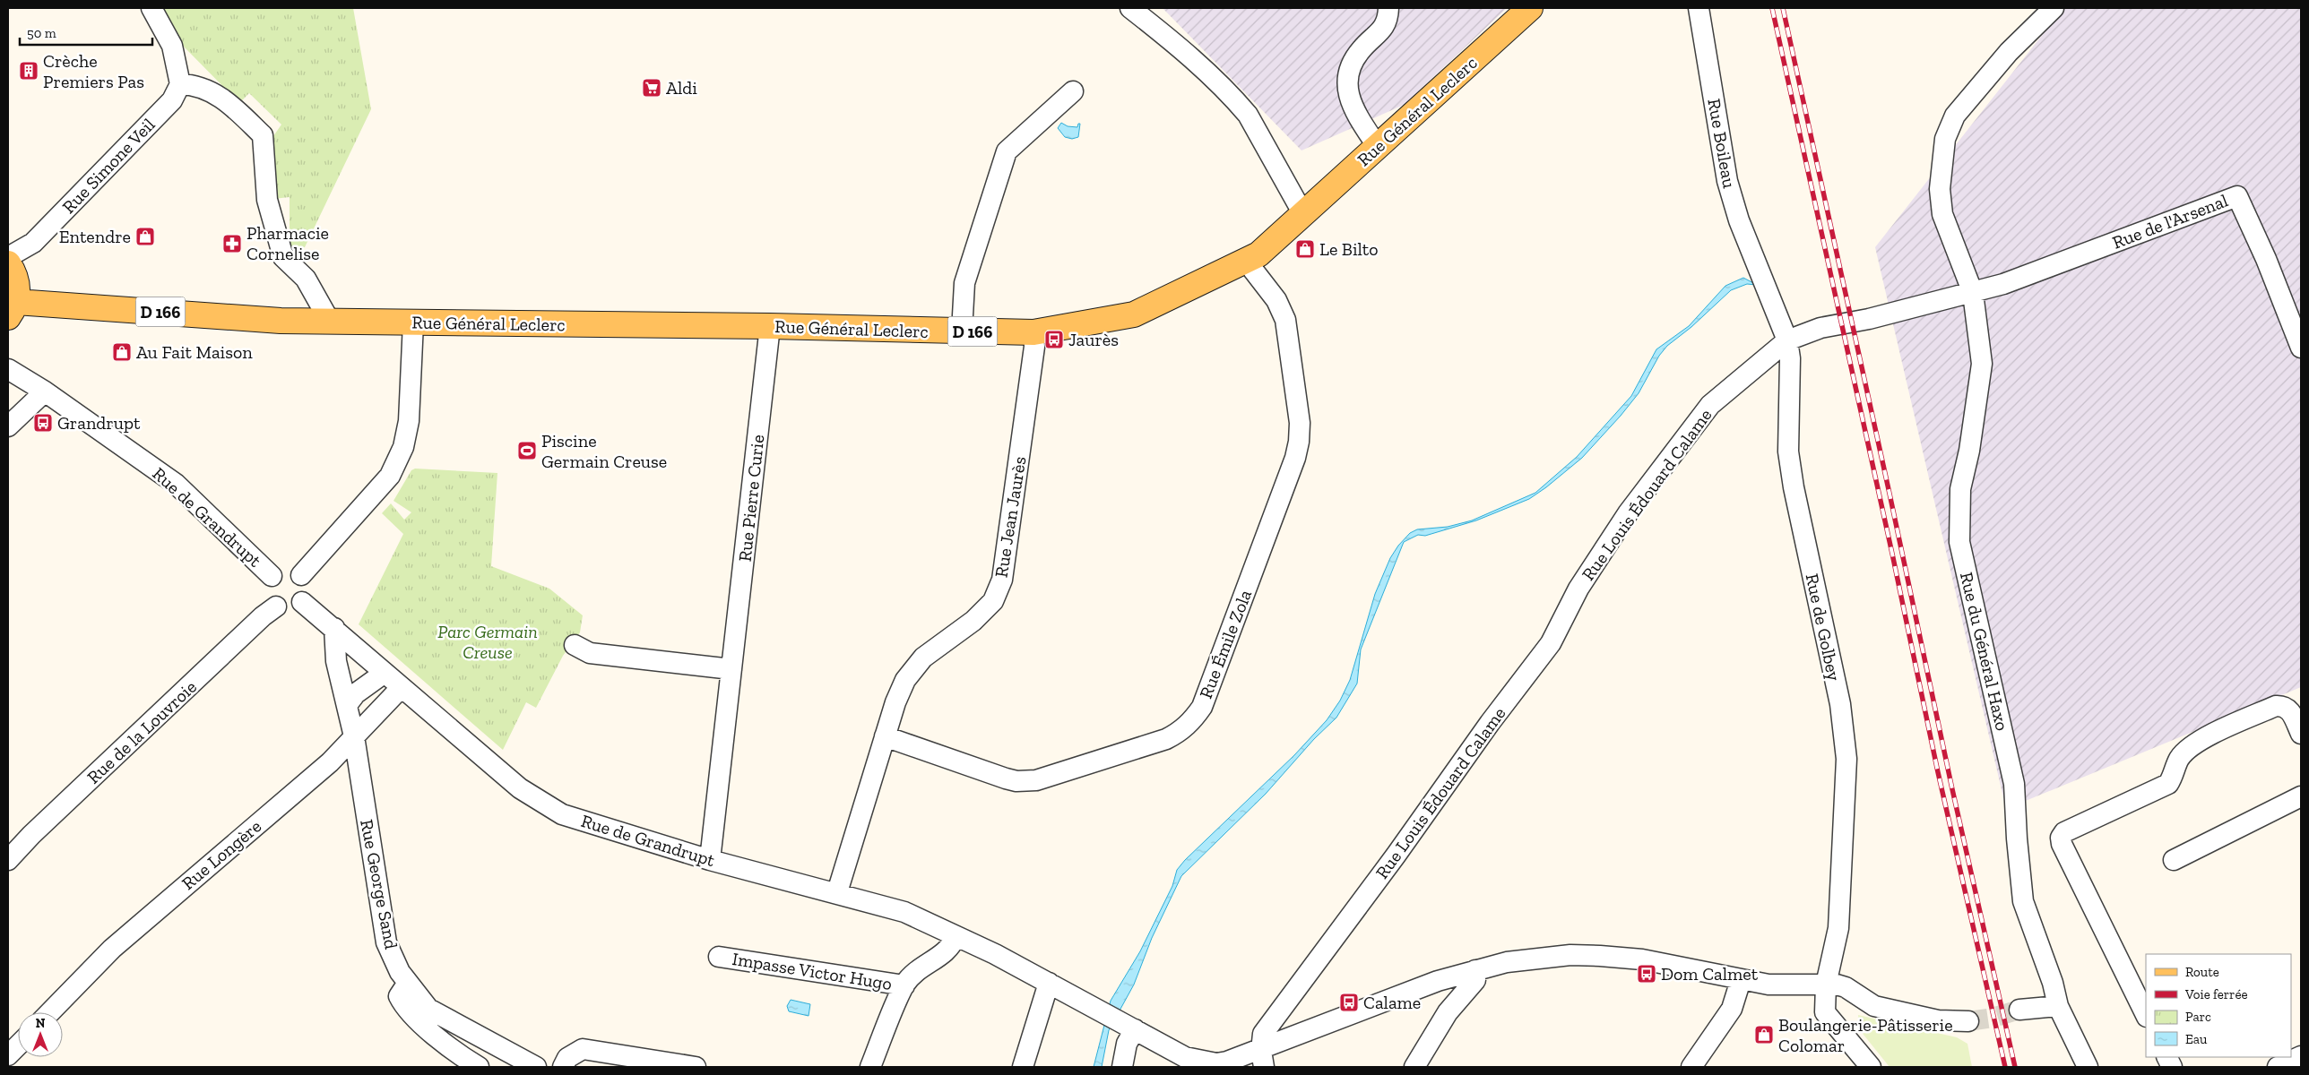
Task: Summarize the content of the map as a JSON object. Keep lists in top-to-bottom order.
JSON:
{
  "streets": {
    "main road": ["Rue Général Leclerc", "D 166"],
    "street": [
      "Rue Boileau",
      "Rue Simone Veil",
      "Rue de l'Arsenal",
      "Rue Louis Édouard Calame",
      "Rue Pierre Curie",
      "Rue de Grandrupt",
      "Rue Jean Jaurès",
      "Rue de Golbey",
      "Rue Émile Zola",
      "Rue du Général Haxo",
      "Rue de la Louvroie",
      "Rue Longère",
      "Rue George Sand",
      "Impasse Victor Hugo"
    ]
  },
  "crossings": [
    ["Rue Général Leclerc", "Rue Pierre Curie"],
    ["Rue Général Leclerc", "Rue Jean Jaurès"],
    ["Rue Général Leclerc", "Rue Émile Zola"],
    ["Rue Boileau", "Rue de Golbey"],
    ["Rue de l'Arsenal", "Rue Louis Édouard Calame"],
    ["Rue de l'Arsenal", "Rue du Général Haxo"],
    ["Rue Louis Édouard Calame", "Rue de Golbey"],
    ["Rue Louis Édouard Calame", "Rue du Général Haxo"],
    ["Rue Pierre Curie", "Rue de Grandrupt"],
    ["Rue de Grandrupt", "Rue Jean Jaurès"],
    ["Rue de Grandrupt", "Rue de la Louvroie"],
    ["Rue de Grandrupt", "Rue Longère"],
    ["Rue de Grandrupt", "Rue George Sand"],
    ["Rue Jean Jaurès", "Rue Émile Zola"],
    ["Rue Longère", "Rue George Sand"]
  ],
  "parks": ["Parc Germain Creuse"],
  "places": {
    "building": ["Crèche Premiers Pas"],
    "supermarket": ["Aldi"],
    "shop": [
      "Entendre",
      "Le Bilto",
      "Au Fait Maison",
      "Boulangerie-Pâtisserie Colomar"
    ],
    "pharmacy": ["Pharmacie Cornelise"],
    "bus stop": [
      "Jaurès",
      "Grandrupt",
      "Dom Calmet",
      "Calame"
    ],
    "sports": ["Piscine Germain Creuse"]
  },
  "legend": [
    "Route",
    "Voie ferrée",
    "Parc",
    "Eau"
  ],
  "scale_bar": "50 m",
  "north": "top"
}
